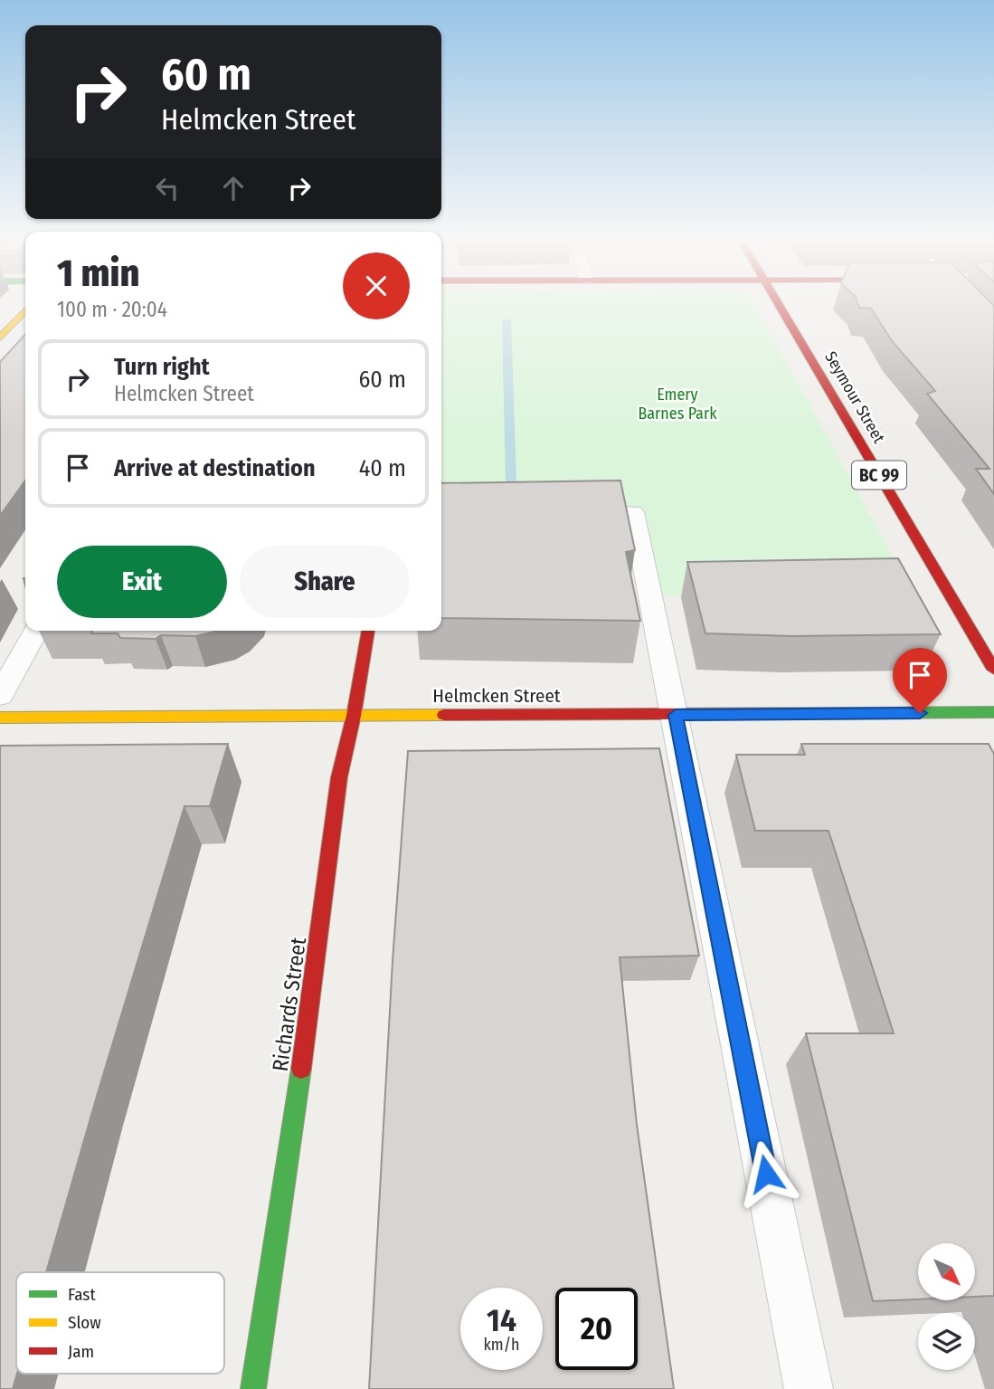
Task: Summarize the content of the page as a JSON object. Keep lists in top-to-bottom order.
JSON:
{
  "streets": {
    "main road": [
      "Seymour Street",
      "BC 99",
      "Helmcken Street",
      "Richards Street"
    ]
  },
  "crossings": [
    ["Helmcken Street", "Richards Street"]
  ],
  "parks": ["Emery Barnes Park"],
  "legend": ["Fast", "Slow", "Jam"],
  "north": "bottom right",
  "page": {
    "turn": ["60 m", "Helmcken Street"],
    "heading": ["1 min", "100 m · 20:04"],
    "list": [
      {
        "name": "Turn right",
        "note": "Helmcken Street",
        "value": "60 m"
      },
      {
        "name": "Arrive at destination",
        "value": "40 m"
      }
    ],
    "buttons": ["Exit", "Share"],
    "speed": "14 km/h",
    "limit": "20"
  }
}
